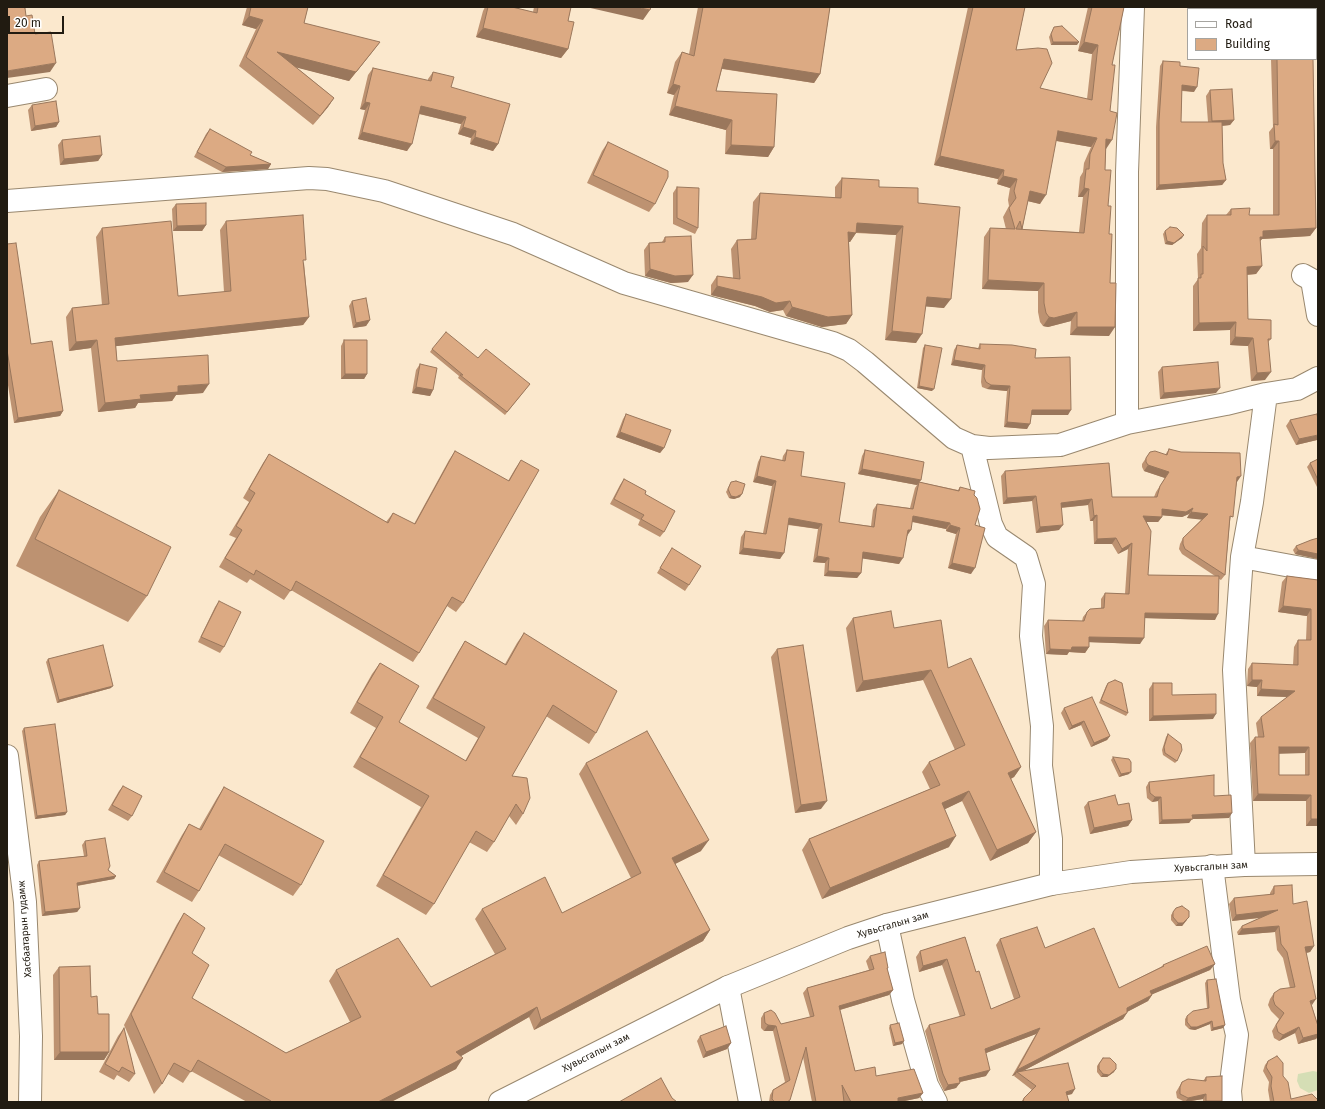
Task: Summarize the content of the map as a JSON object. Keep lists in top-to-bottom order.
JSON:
{
  "streets": {
    "street": ["Хувьсгалын зам", "Хасбаатарын гудамж"]
  },
  "legend": ["Road", "Building"],
  "scale_bar": "20 m"
}
